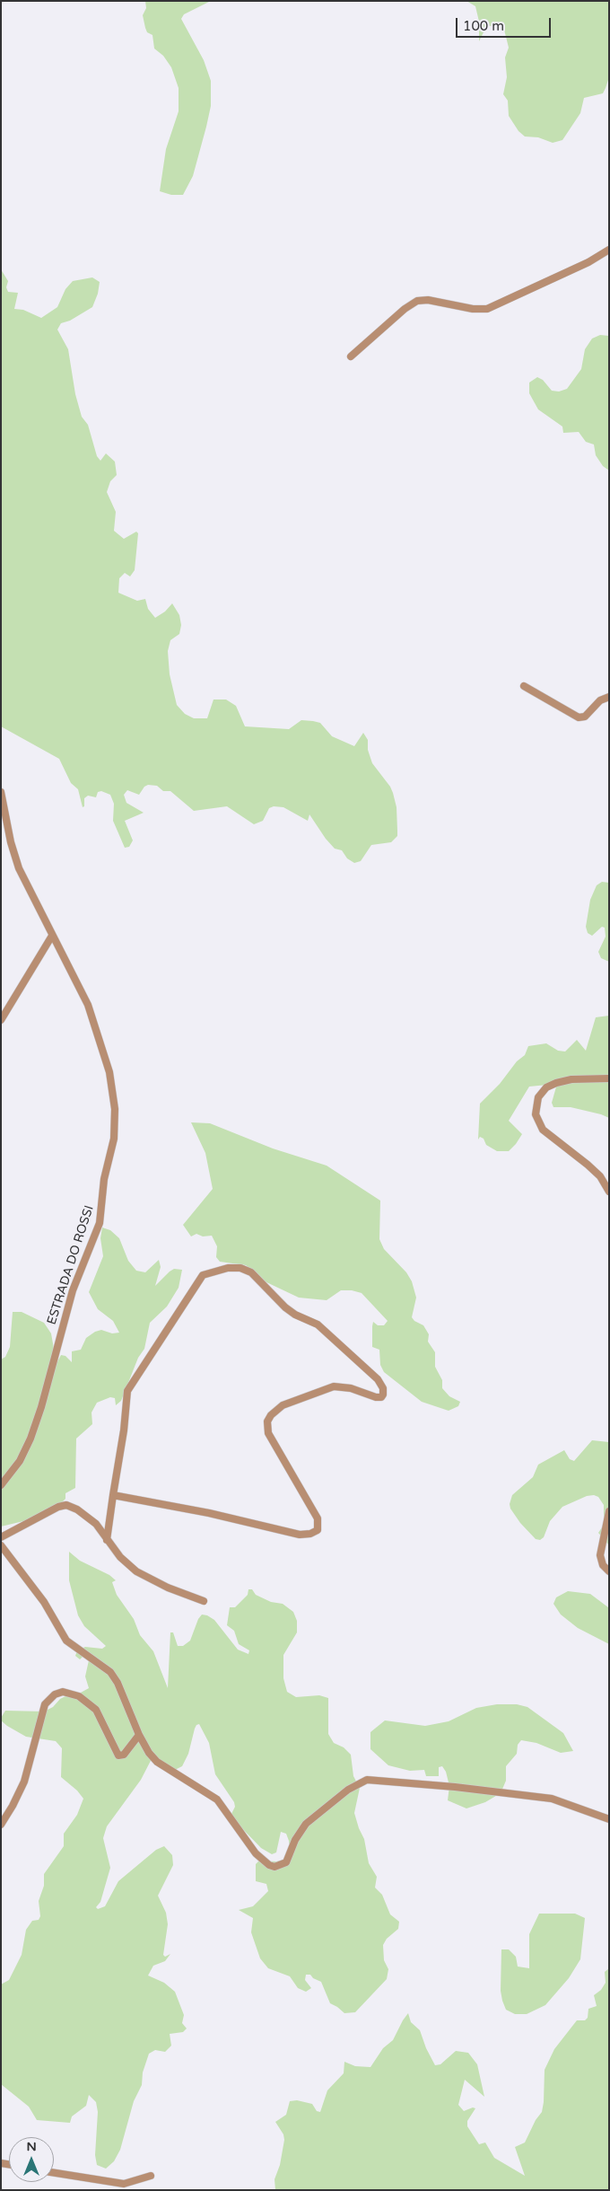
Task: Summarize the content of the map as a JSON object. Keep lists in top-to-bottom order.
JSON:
{
  "streets": {
    "street": ["ESTRADA DO ROSSI"]
  },
  "scale_bar": "100 m",
  "north": "top"
}
